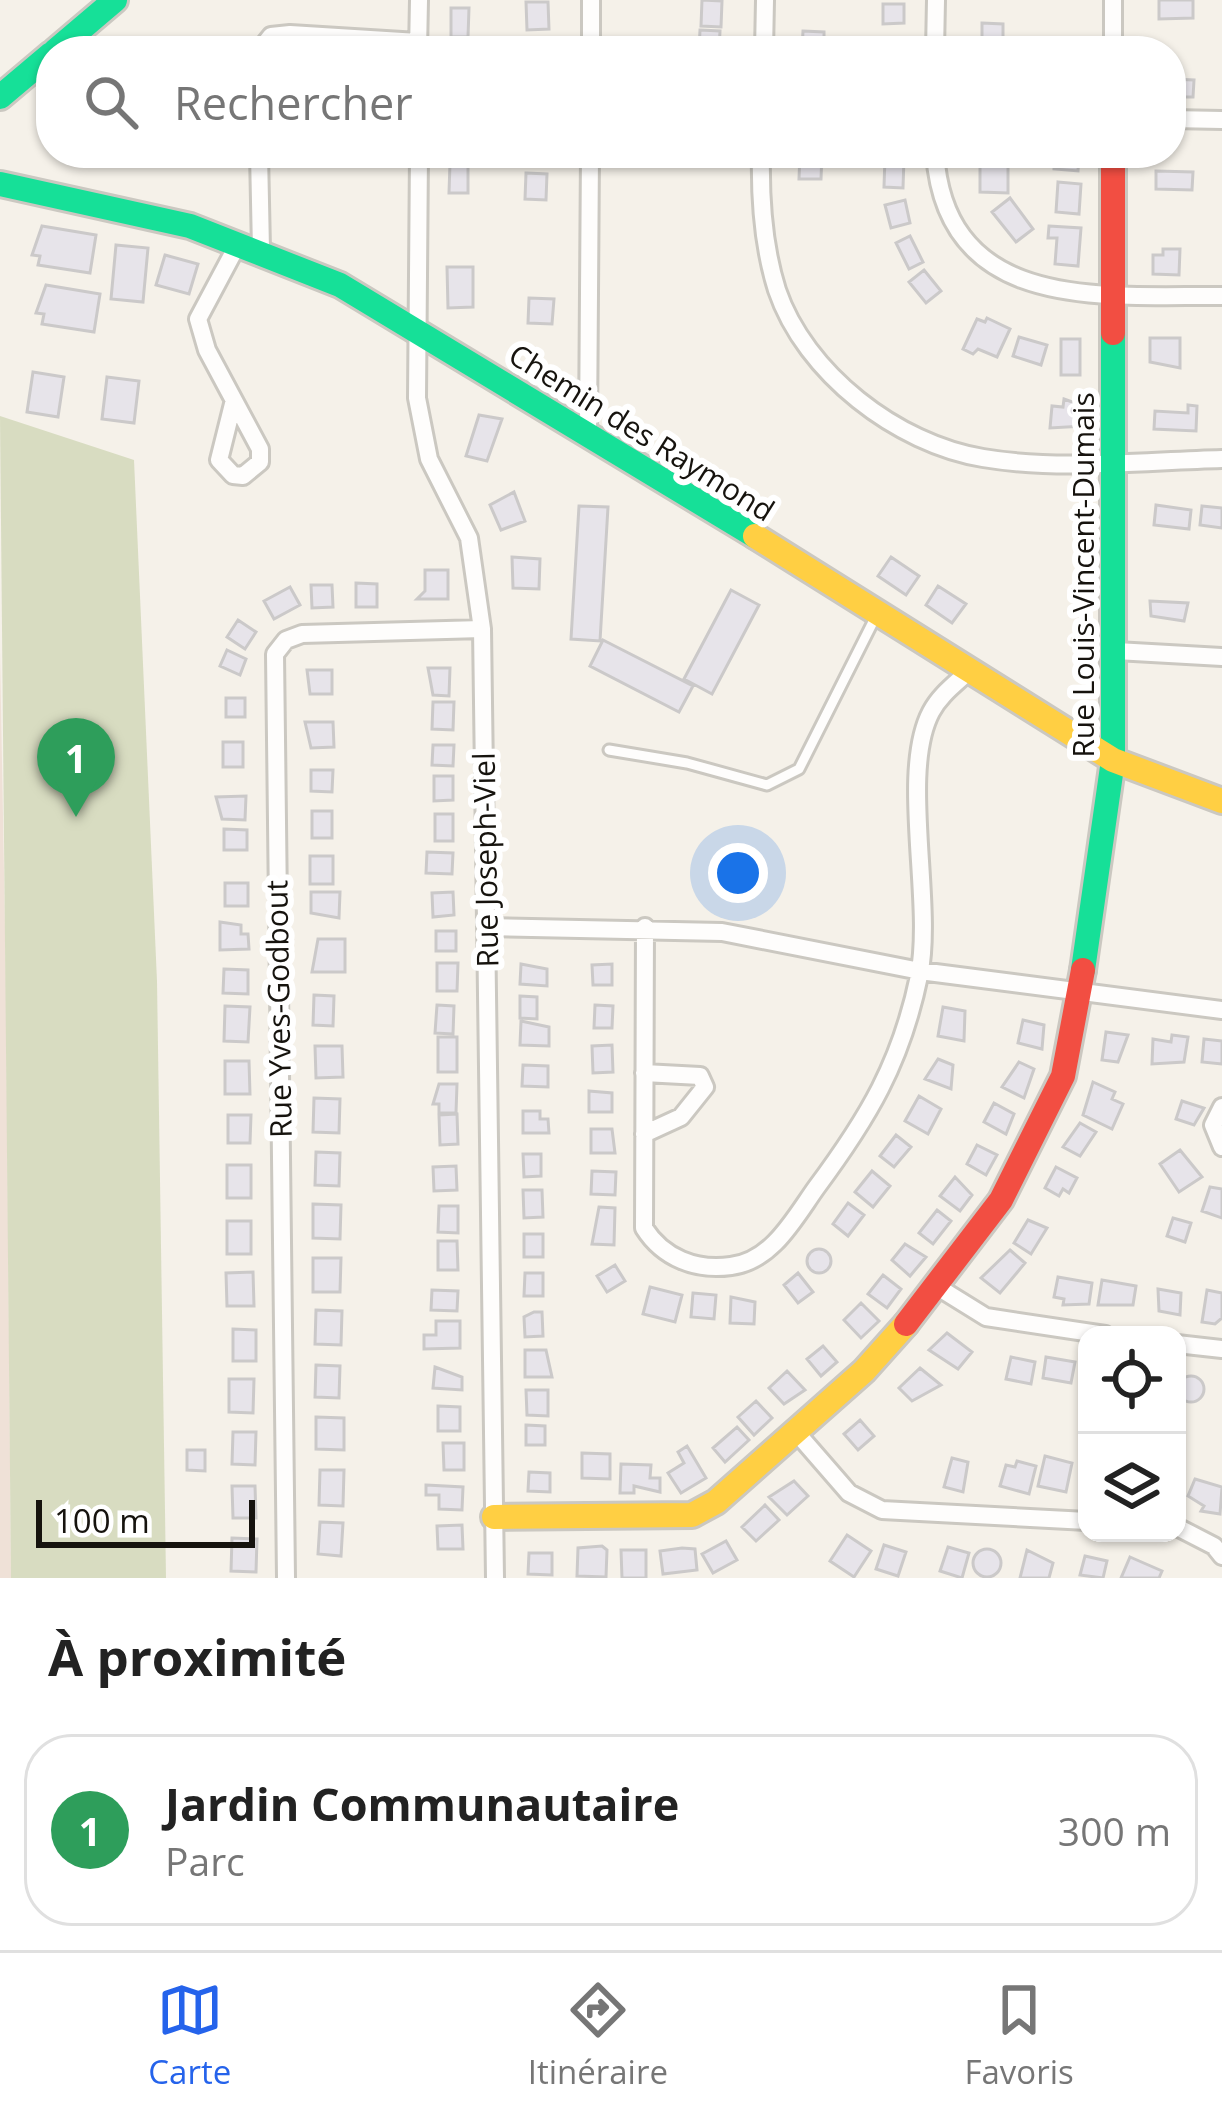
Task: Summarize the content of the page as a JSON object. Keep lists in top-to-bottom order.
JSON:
{
  "streets": {
    "street": [
      "Chemin des Raymond",
      "Rue Louis-Vincent-Dumais",
      "Rue Joseph-Viel",
      "Rue Yves-Godbout"
    ]
  },
  "crossings": [
    ["Chemin des Raymond", "Rue Louis-Vincent-Dumais"],
    ["Chemin des Raymond", "Rue Joseph-Viel"],
    ["Rue Louis-Vincent-Dumais", "Rue Joseph-Viel"],
    ["Rue Joseph-Viel", "Rue Yves-Godbout"]
  ],
  "scale_bar": "100 m",
  "page": {
    "search": "Rechercher",
    "pins": "1",
    "scale": "100 m",
    "heading": "À proximité",
    "list": [
      {
        "mark": "1",
        "name": "Jardin Communautaire",
        "note": "Parc",
        "value": "300 m"
      }
    ],
    "nav": ["Carte", "Itinéraire", "Favoris"]
  }
}
